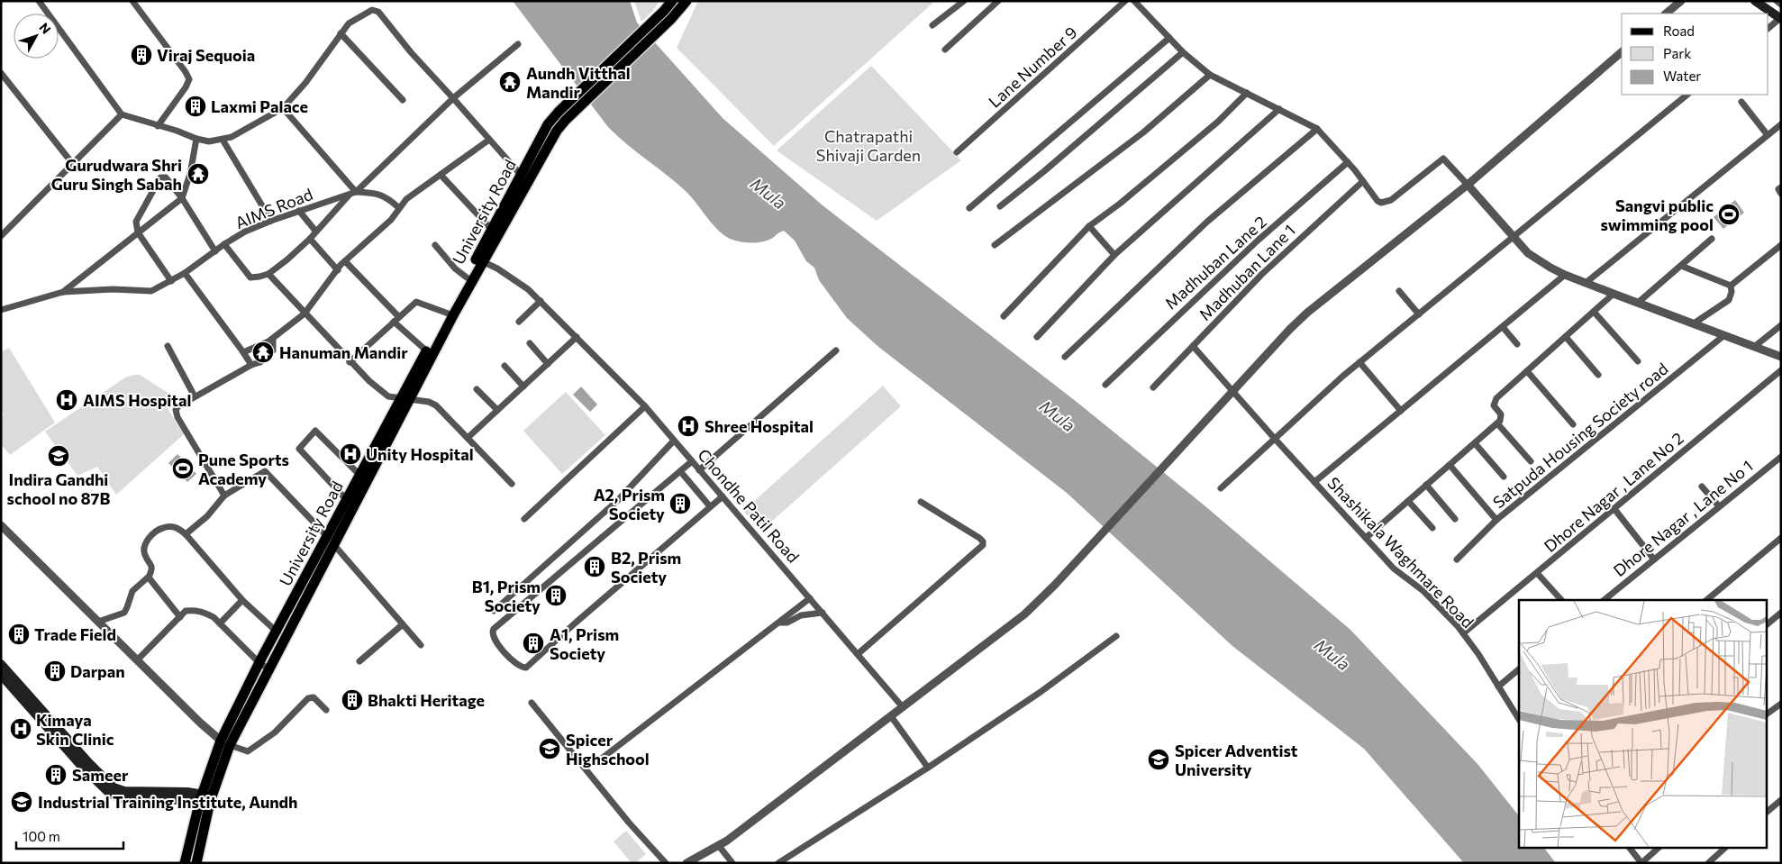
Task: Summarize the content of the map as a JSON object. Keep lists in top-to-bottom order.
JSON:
{
  "streets": {
    "main road": ["University Road"],
    "street": [
      "Lane Number 9",
      "AIMS Road",
      "Madhuban Lane 2",
      "Madhuban Lane 1",
      "Satpuda Housing Society road",
      "Dhore Nagar , Lane No 2",
      "Chondhe Patil Road",
      "Dhore Nagar , Lane No 1",
      "Shashikala Waghmare Road"
    ]
  },
  "crossings": [
    ["University Road", "Chondhe Patil Road"],
    ["Madhuban Lane 1", "Shashikala Waghmare Road"],
    ["Dhore Nagar , Lane No 2", "Shashikala Waghmare Road"]
  ],
  "water": ["Mula"],
  "parks": ["Chatrapathi Shivaji Garden"],
  "places": {
    "building": [
      "Viraj Sequoia",
      "Laxmi Palace",
      "A2, Prism Society",
      "B2, Prism Society",
      "B1, Prism Society",
      "Trade Field",
      "A1, Prism Society",
      "Darpan",
      "Bhakti Heritage",
      "Sameer"
    ],
    "temple": ["Aundh Vitthal Mandir", "Gurudwara Shri Guru Singh Sabah", "Hanuman Mandir"],
    "sports": ["Sangvi public swimming pool", "Pune Sports Academy"],
    "hospital": [
      "AIMS Hospital",
      "Shree Hospital",
      "Unity Hospital",
      "Kimaya Skin Clinic"
    ],
    "school or university": [
      "Indira Gandhi school no 87B",
      "Spicer Highschool",
      "Spicer Adventist University",
      "Industrial Training Institute, Aundh"
    ]
  },
  "legend": ["Road", "Park", "Water"],
  "scale_bar": "100 m",
  "north": "top right"
}
